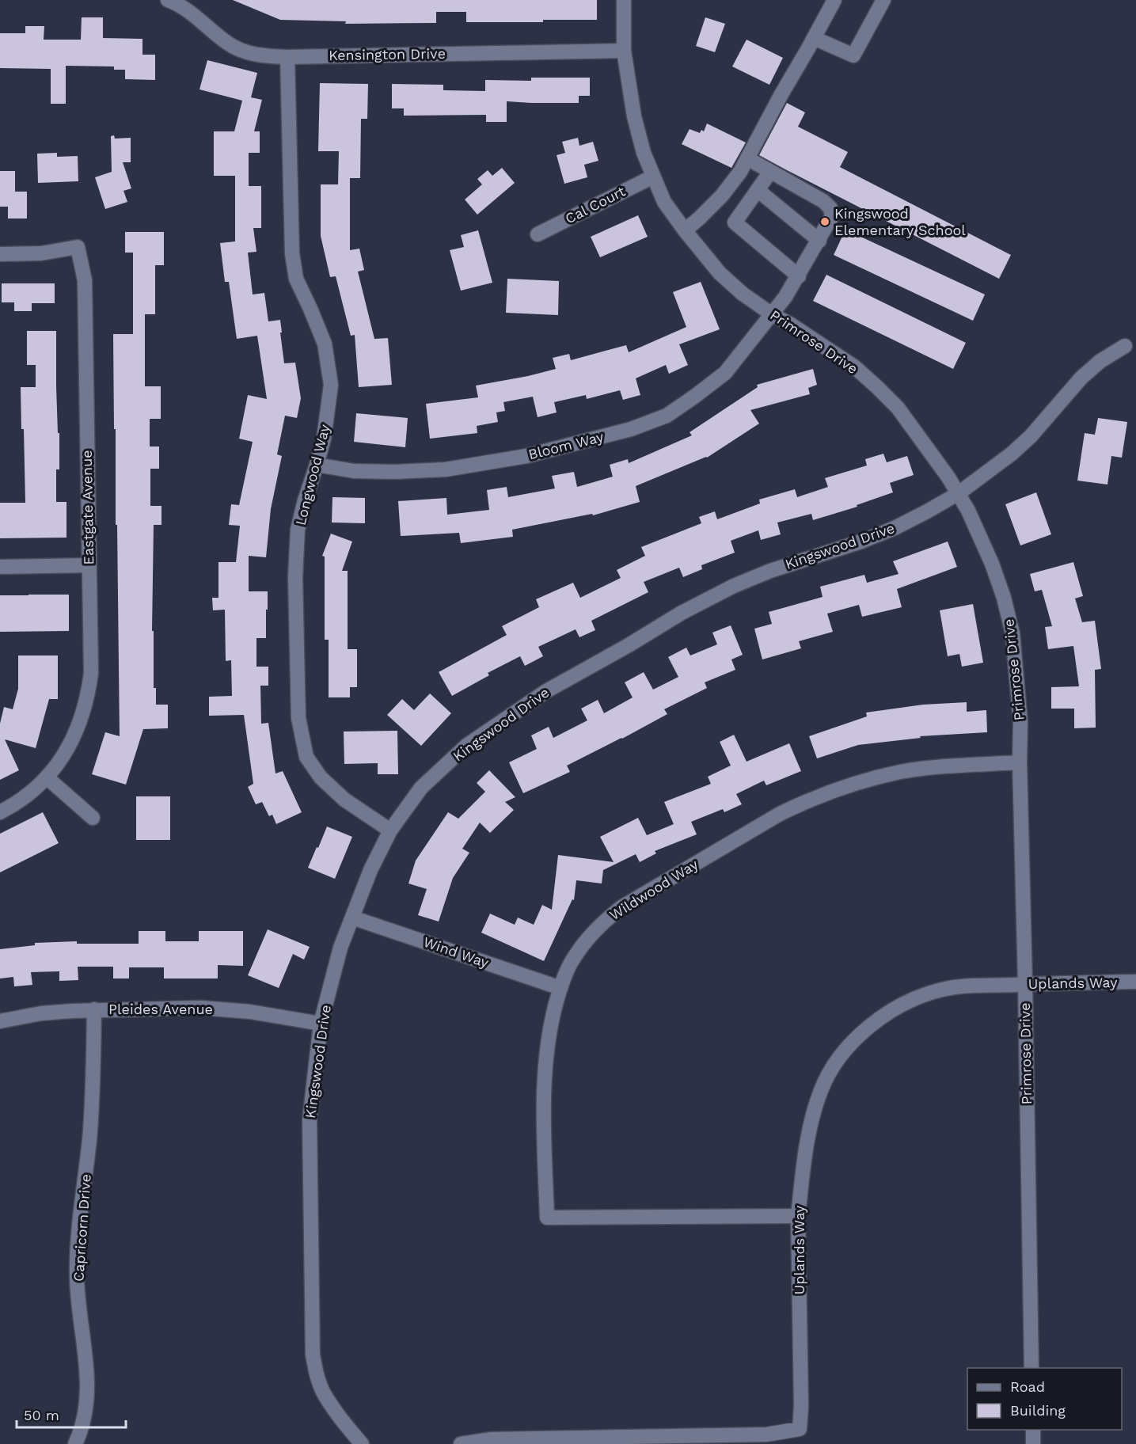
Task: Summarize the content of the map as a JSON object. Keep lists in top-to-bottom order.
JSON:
{
  "streets": {
    "street": [
      "Kensington Drive",
      "Cal Court",
      "Primrose Drive",
      "Bloom Way",
      "Longwood Way",
      "Eastgate Avenue",
      "Kingswood Drive",
      "Wildwood Way",
      "Wind Way",
      "Uplands Way",
      "Pleides Avenue",
      "Capricorn Drive"
    ]
  },
  "crossings": [
    ["Kensington Drive", "Primrose Drive"],
    ["Kensington Drive", "Longwood Way"],
    ["Cal Court", "Primrose Drive"],
    ["Primrose Drive", "Bloom Way"],
    ["Primrose Drive", "Kingswood Drive"],
    ["Primrose Drive", "Wildwood Way"],
    ["Primrose Drive", "Uplands Way"],
    ["Bloom Way", "Longwood Way"],
    ["Longwood Way", "Kingswood Drive"],
    ["Kingswood Drive", "Wind Way"],
    ["Kingswood Drive", "Pleides Avenue"],
    ["Wildwood Way", "Wind Way"],
    ["Wildwood Way", "Uplands Way"],
    ["Pleides Avenue", "Capricorn Drive"]
  ],
  "places": ["Kingswood Elementary School"],
  "legend": ["Road", "Building"],
  "scale_bar": "50 m"
}
